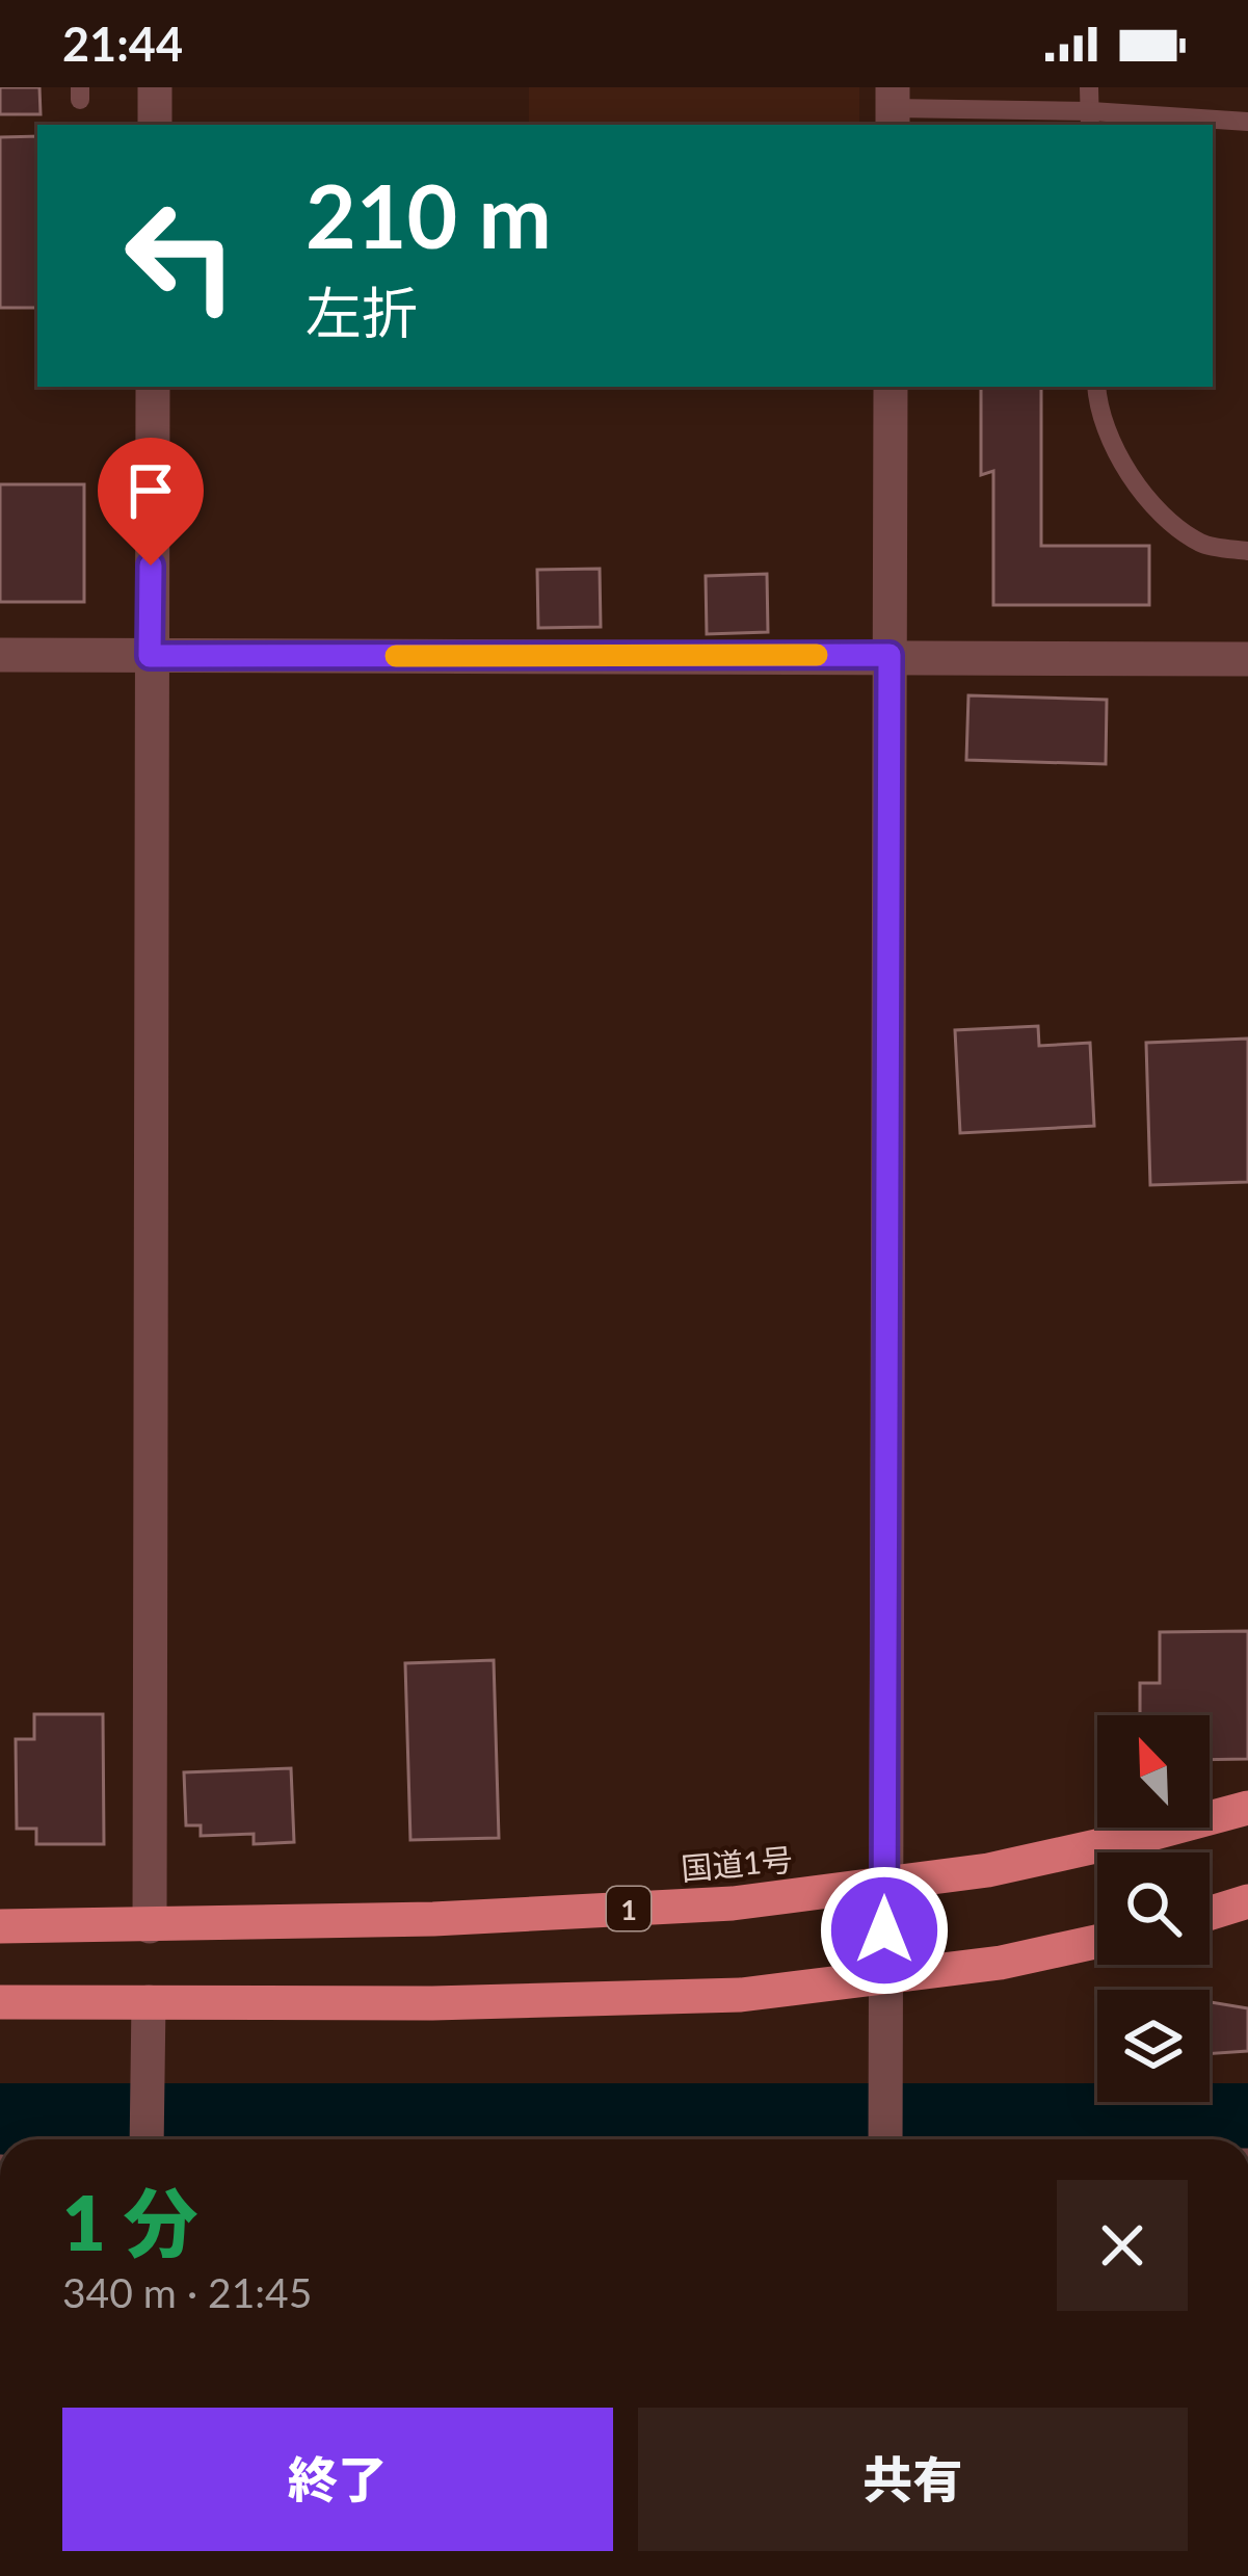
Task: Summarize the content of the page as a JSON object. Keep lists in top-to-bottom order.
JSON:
{
  "streets": {
    "highway": ["国道1号", "1"]
  },
  "north": "top left",
  "page": {
    "status": "21:44",
    "turn": ["210 m", "左折"],
    "heading": ["1 分", "340 m · 21:45"],
    "buttons": ["終了", "共有"]
  }
}
